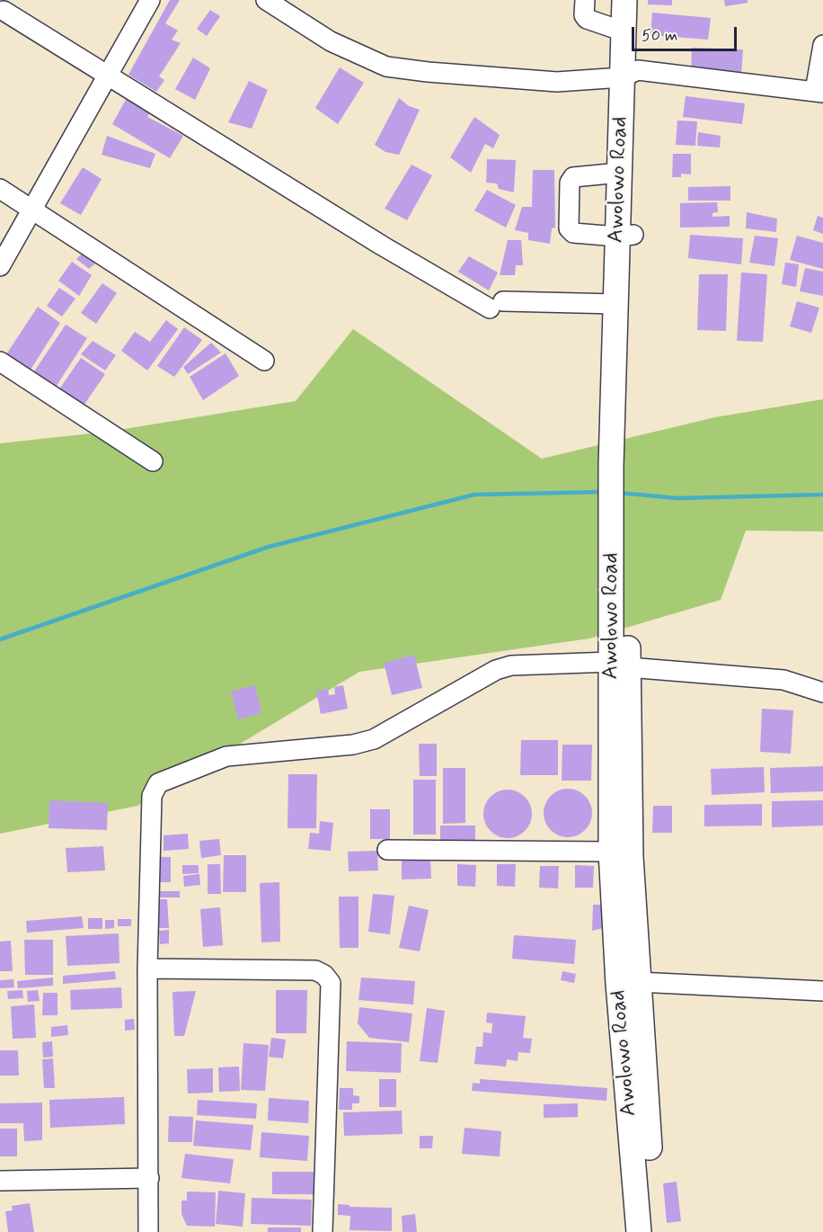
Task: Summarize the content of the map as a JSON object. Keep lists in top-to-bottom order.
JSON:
{
  "streets": {
    "main road": ["Awolowo Road"]
  },
  "scale_bar": "50 m"
}
